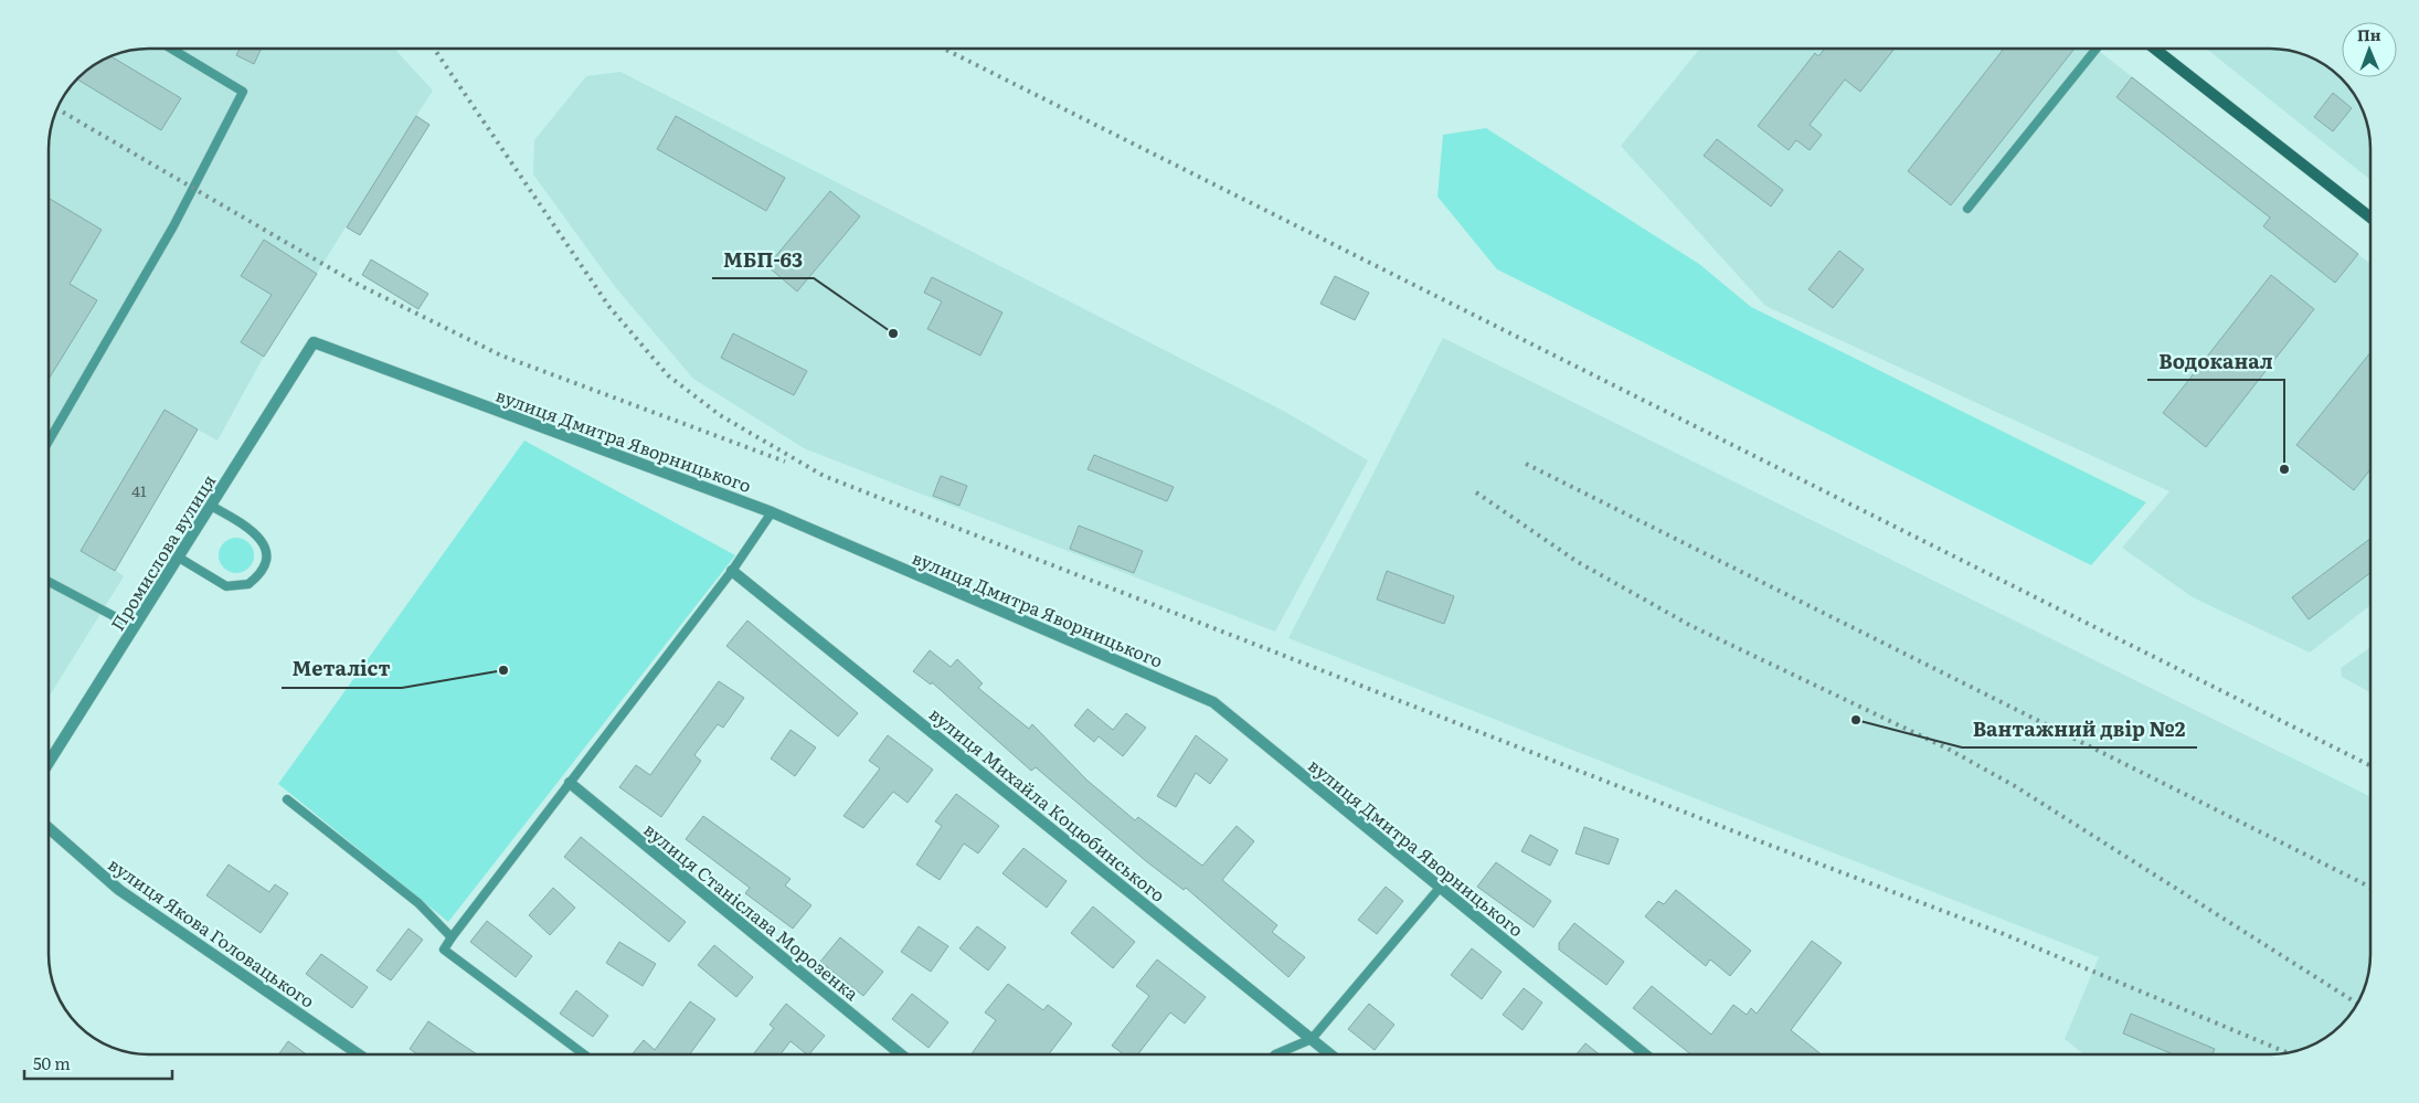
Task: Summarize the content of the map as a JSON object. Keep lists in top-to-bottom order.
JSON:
{
  "streets": {
    "street": [
      "вулиця Дмитра Яворницького",
      "Промислова вулиця",
      "вулиця Михайла Коцюбинського",
      "вулиця Станіслава Морозенка",
      "вулиця Якова Головацького"
    ]
  },
  "crossings": [
    ["вулиця Дмитра Яворницького", "Промислова вулиця"]
  ],
  "places": [
    "МБП-63",
    "Водоканал",
    "Металіст",
    "Вантажний двір №2"
  ],
  "house_numbers": ["41"],
  "scale_bar": "50 m",
  "north": "top"
}
